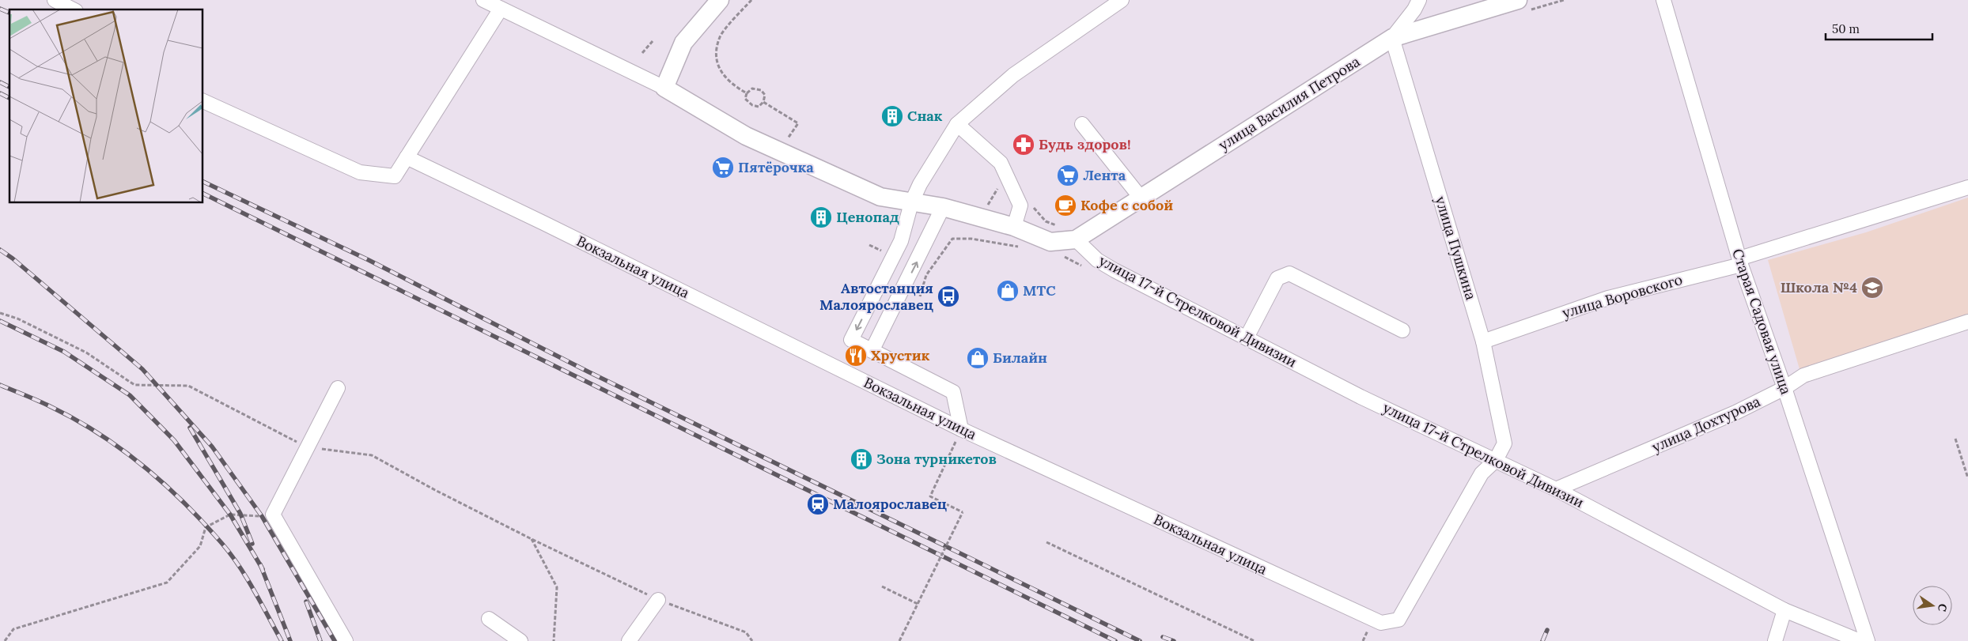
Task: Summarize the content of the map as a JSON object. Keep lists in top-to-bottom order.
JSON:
{
  "streets": {
    "main road": ["улица Василия Петрова"],
    "street": [
      "улица Пушкина",
      "Вокзальная улица",
      "улица Воровского",
      "улица 17-й Стрелковой Дивизии",
      "Старая Садовая улица",
      "улица Дохтурова"
    ]
  },
  "crossings": [
    ["улица Василия Петрова", "улица Пушкина"],
    ["улица Василия Петрова", "улица 17-й Стрелковой Дивизии"],
    ["улица Пушкина", "Вокзальная улица"],
    ["улица Пушкина", "улица Воровского"],
    ["улица Пушкина", "улица 17-й Стрелковой Дивизии"],
    ["Вокзальная улица", "улица 17-й Стрелковой Дивизии"],
    ["улица Воровского", "Старая Садовая улица"],
    ["улица 17-й Стрелковой Дивизии", "улица Дохтурова"],
    ["Старая Садовая улица", "улица Дохтурова"]
  ],
  "places": {
    "building": ["Снак", "Ценопад", "Зона турникетов"],
    "pharmacy": ["Будь здоров!"],
    "supermarket": ["Пятёрочка", "Лента"],
    "cafe": ["Кофе с собой"],
    "school or university": ["Школа №4"],
    "shop": ["МТС", "Билайн"],
    "bus stop": ["Автостанция Малоярославец"],
    "restaurant": ["Хрустик"],
    "station": ["Малоярославец"]
  },
  "scale_bar": "50 m",
  "north": "right"
}
